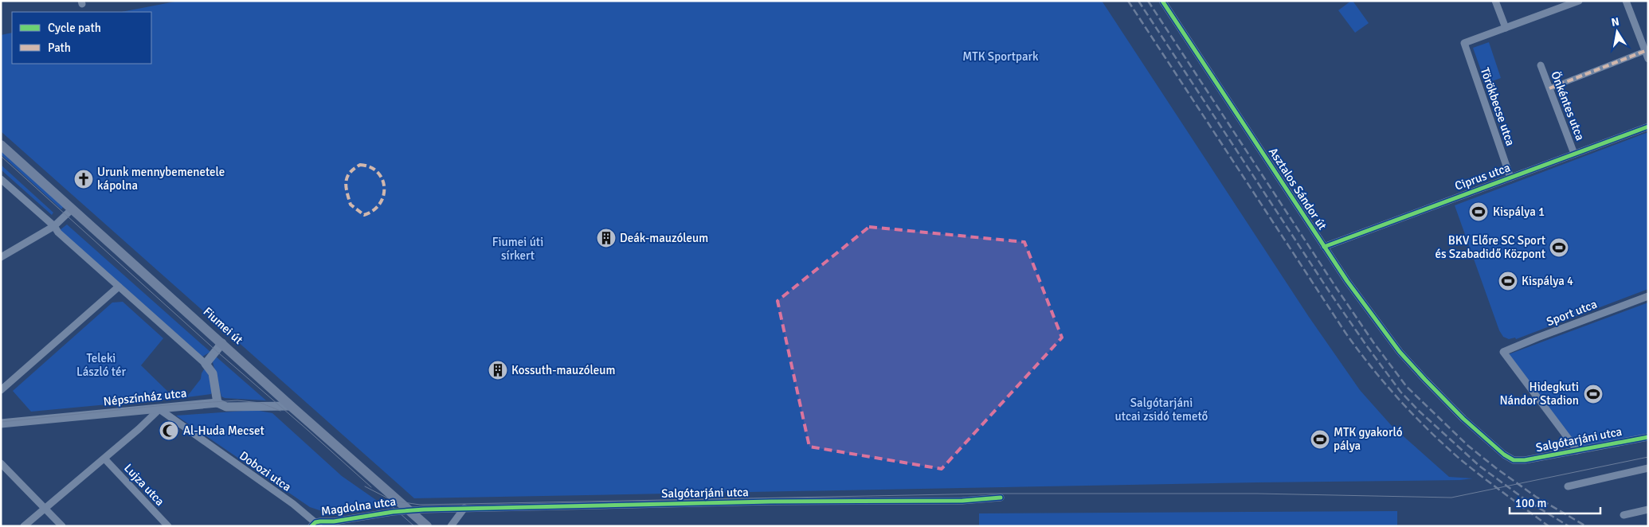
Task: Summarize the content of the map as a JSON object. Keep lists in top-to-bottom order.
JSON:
{
  "streets": {
    "main road": ["Fiumei út"],
    "street": [
      "Önkéntes utca",
      "Törökbecse utca",
      "Ciprus utca",
      "Asztalos Sándor út",
      "Sport utca",
      "Népszínház utca",
      "Salgótarjáni utca",
      "Dobozi utca",
      "Lujza utca",
      "Magdolna utca"
    ]
  },
  "crossings": [
    ["Önkéntes utca", "Ciprus utca"],
    ["Törökbecse utca", "Ciprus utca"],
    ["Ciprus utca", "Asztalos Sándor út"],
    ["Asztalos Sándor út", "Salgótarjáni utca"],
    ["Sport utca", "Salgótarjáni utca"],
    ["Fiumei út", "Népszínház utca"],
    ["Fiumei út", "Salgótarjáni utca"],
    ["Fiumei út", "Magdolna utca"],
    ["Népszínház utca", "Dobozi utca"],
    ["Salgótarjáni utca", "Magdolna utca"],
    ["Dobozi utca", "Magdolna utca"]
  ],
  "parks": [
    "MTK Sportpark",
    "Fiumei úti sírkert",
    "Teleki László tér",
    "Salgótarjáni utcai zsidó temető"
  ],
  "places": {
    "church": ["Urunk mennybemenetele kápolna"],
    "sports": [
      "Kispálya 1",
      "BKV Előre SC Sport és Szabadidő Központ",
      "Kispálya 4",
      "Hidegkuti Nándor Stadion",
      "MTK gyakorló pálya"
    ],
    "building": ["Deák-mauzóleum", "Kossuth-mauzóleum"],
    "mosque": ["Al-Huda Mecset"]
  },
  "legend": ["Cycle path", "Path"],
  "scale_bar": "100 m",
  "north": "top"
}
